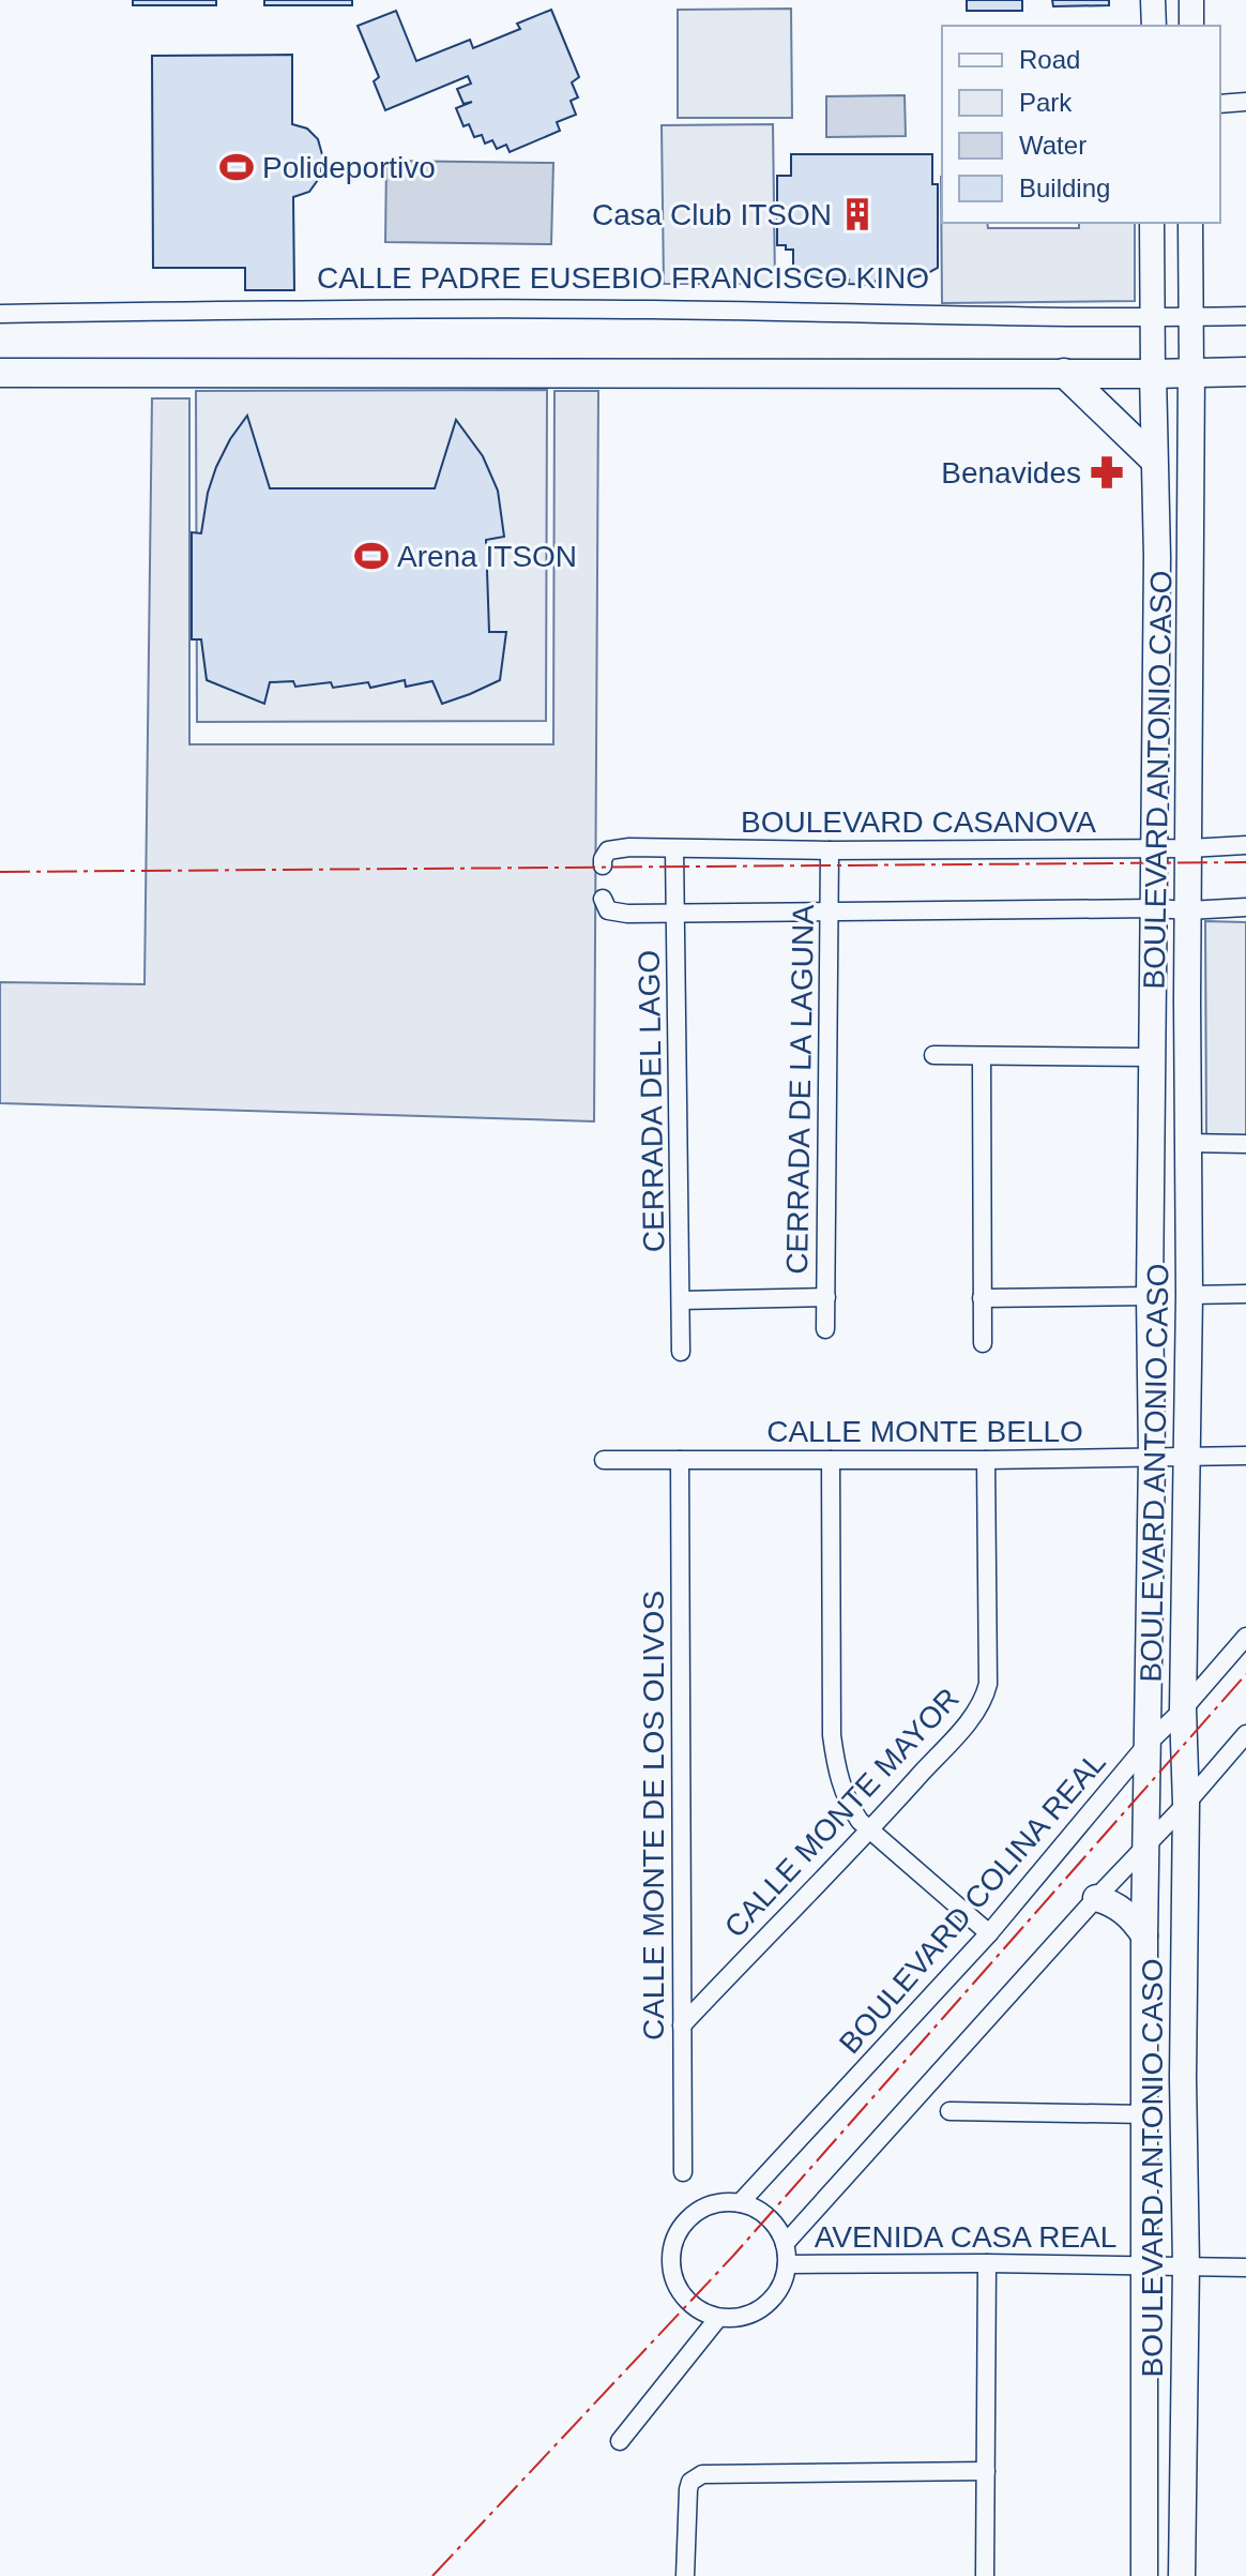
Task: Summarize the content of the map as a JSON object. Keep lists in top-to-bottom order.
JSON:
{
  "streets": {
    "main road": ["BOULEVARD ANTONIO CASO"],
    "street": [
      "CALLE PADRE EUSEBIO FRANCISCO KINO",
      "BOULEVARD CASANOVA",
      "CERRADA DE LA LAGUNA",
      "CERRADA DEL LAGO",
      "CALLE MONTE BELLO",
      "CALLE MONTE MAYOR",
      "CALLE MONTE DE LOS OLIVOS",
      "BOULEVARD COLINA REAL",
      "AVENIDA CASA REAL"
    ]
  },
  "crossings": [
    ["BOULEVARD ANTONIO CASO", "BOULEVARD CASANOVA"],
    ["BOULEVARD ANTONIO CASO", "CALLE MONTE BELLO"],
    ["BOULEVARD ANTONIO CASO", "BOULEVARD COLINA REAL"],
    ["BOULEVARD ANTONIO CASO", "AVENIDA CASA REAL"],
    ["BOULEVARD CASANOVA", "CERRADA DE LA LAGUNA"],
    ["BOULEVARD CASANOVA", "CERRADA DEL LAGO"],
    ["CALLE MONTE BELLO", "CALLE MONTE MAYOR"],
    ["CALLE MONTE BELLO", "CALLE MONTE DE LOS OLIVOS"],
    ["CALLE MONTE MAYOR", "CALLE MONTE DE LOS OLIVOS"],
    ["BOULEVARD COLINA REAL", "AVENIDA CASA REAL"]
  ],
  "places": {
    "sports": ["Polideportivo", "Arena ITSON"],
    "building": ["Casa Club ITSON"],
    "pharmacy": ["Benavides"]
  },
  "legend": [
    "Road",
    "Park",
    "Water",
    "Building"
  ]
}
